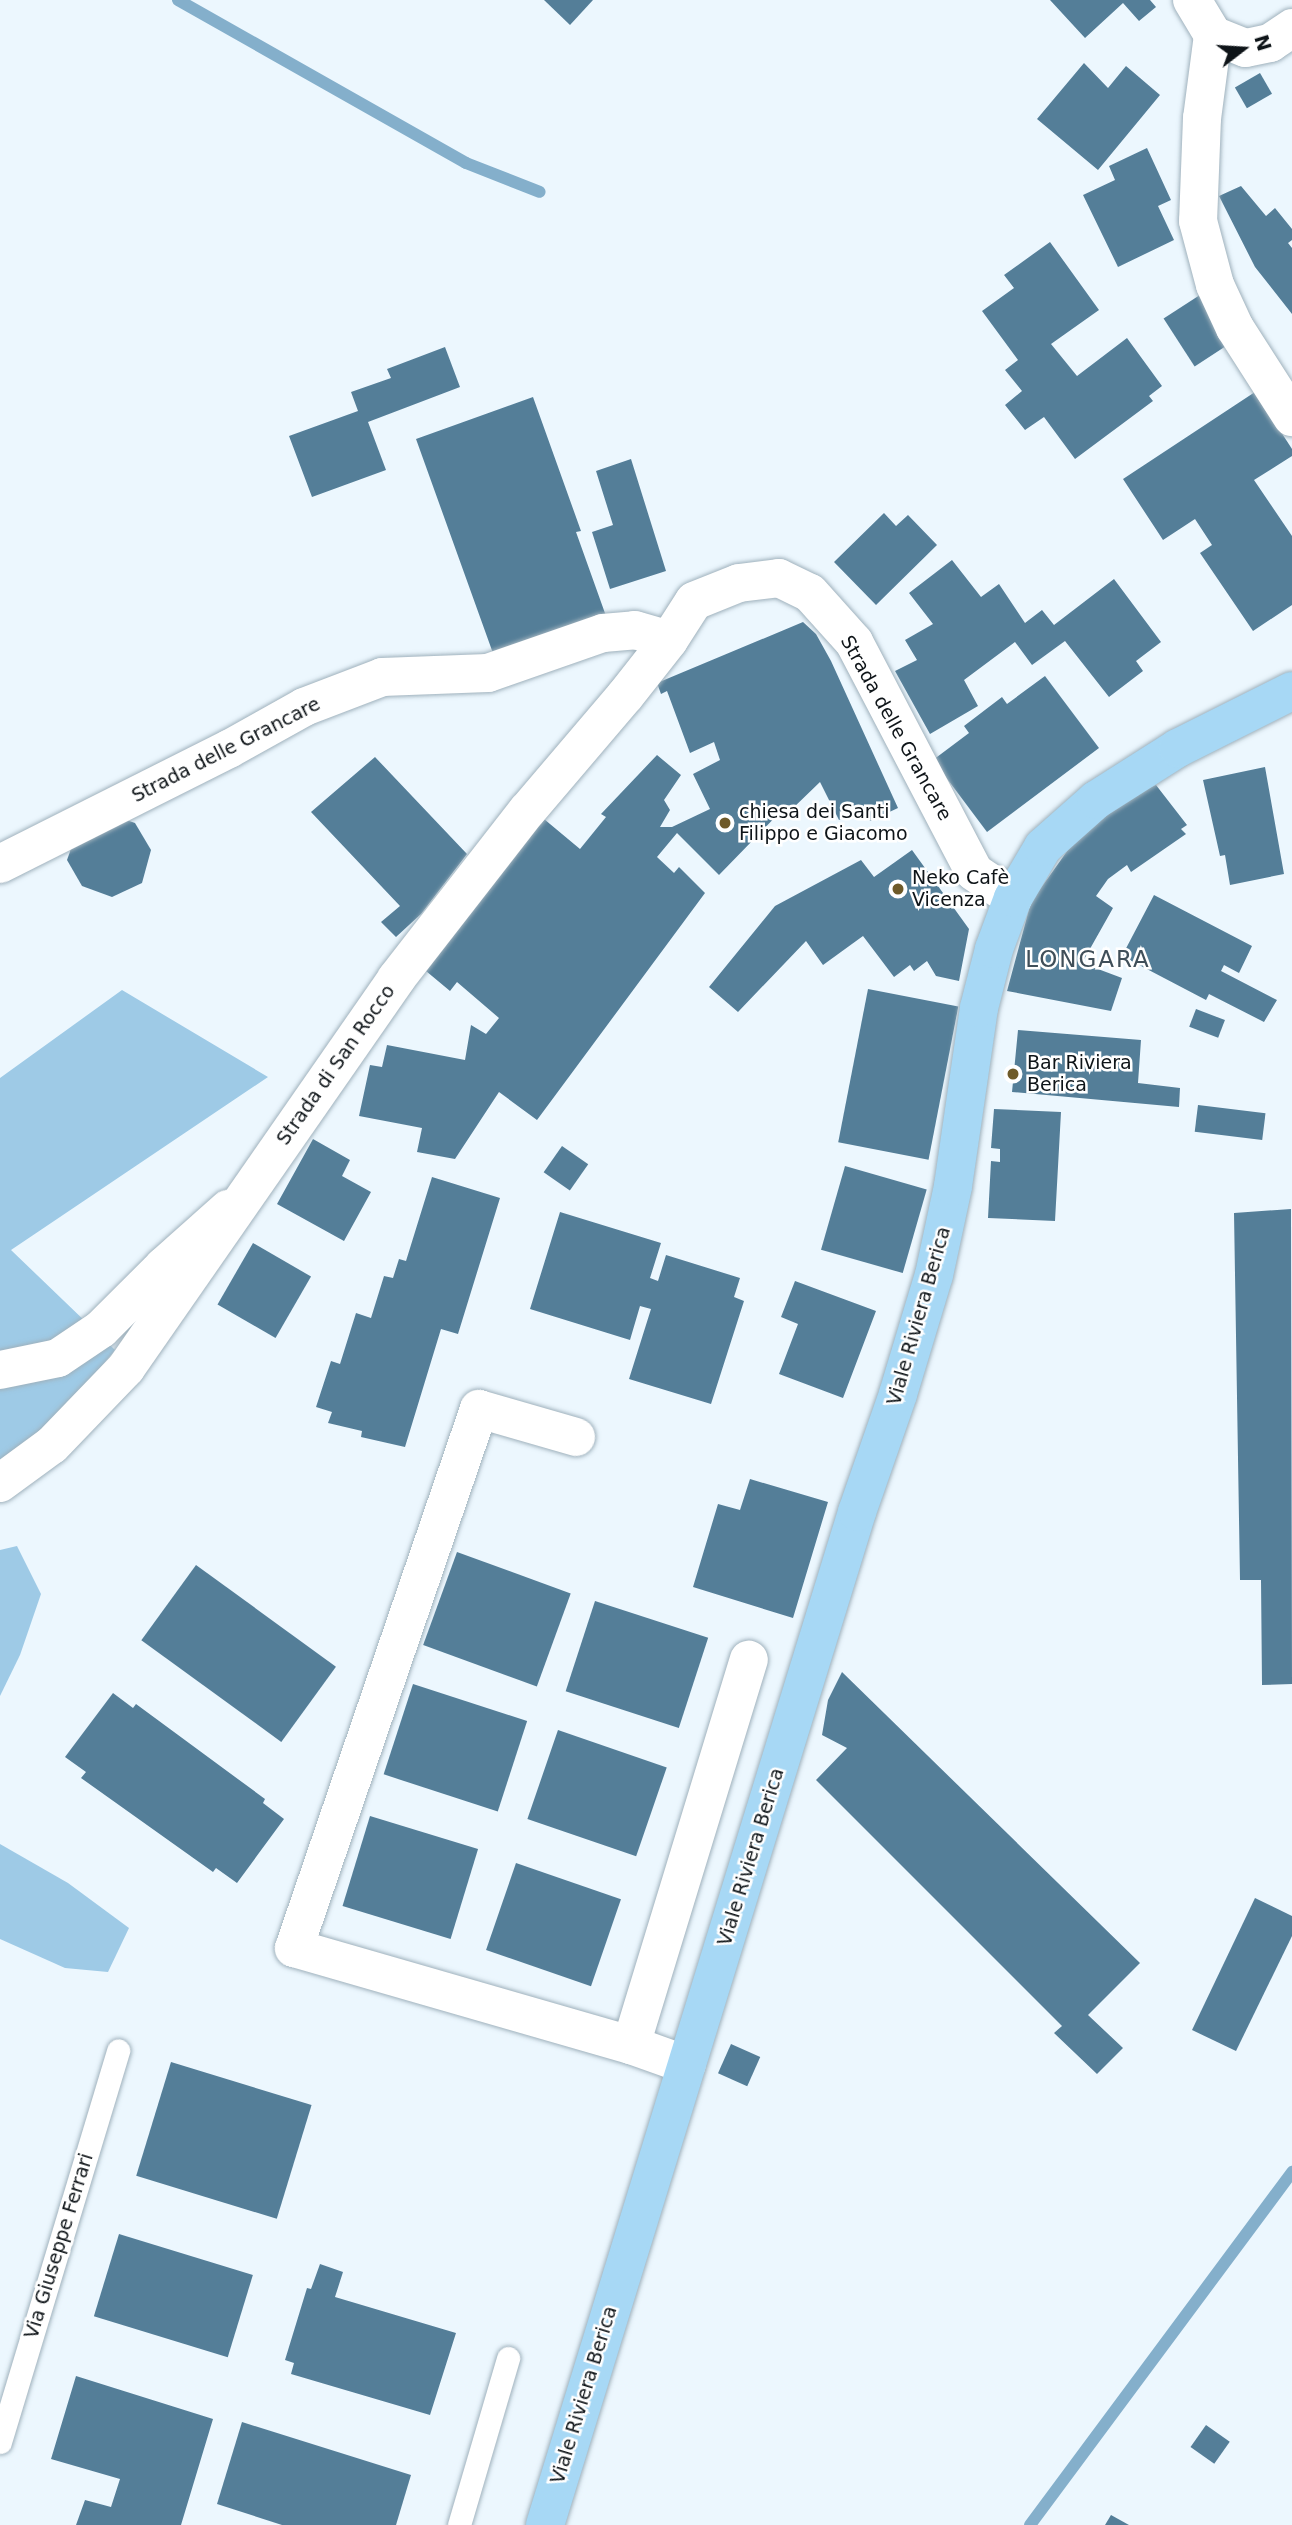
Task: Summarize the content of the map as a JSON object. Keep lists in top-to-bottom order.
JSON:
{
  "streets": {
    "main road": ["Viale Riviera Berica"],
    "street": ["Strada delle Grancare", "Strada di San Rocco"],
    "lane": ["Via Giuseppe Ferrari"]
  },
  "crossings": [
    ["Strada delle Grancare", "Strada di San Rocco"],
    ["Strada delle Grancare", "Viale Riviera Berica"]
  ],
  "districts": ["LONGARA"],
  "places": ["chiesa dei Santi Filippo e Giacomo", "Neko Cafè Vicenza", "Bar Riviera Berica"],
  "north": "right"
}
